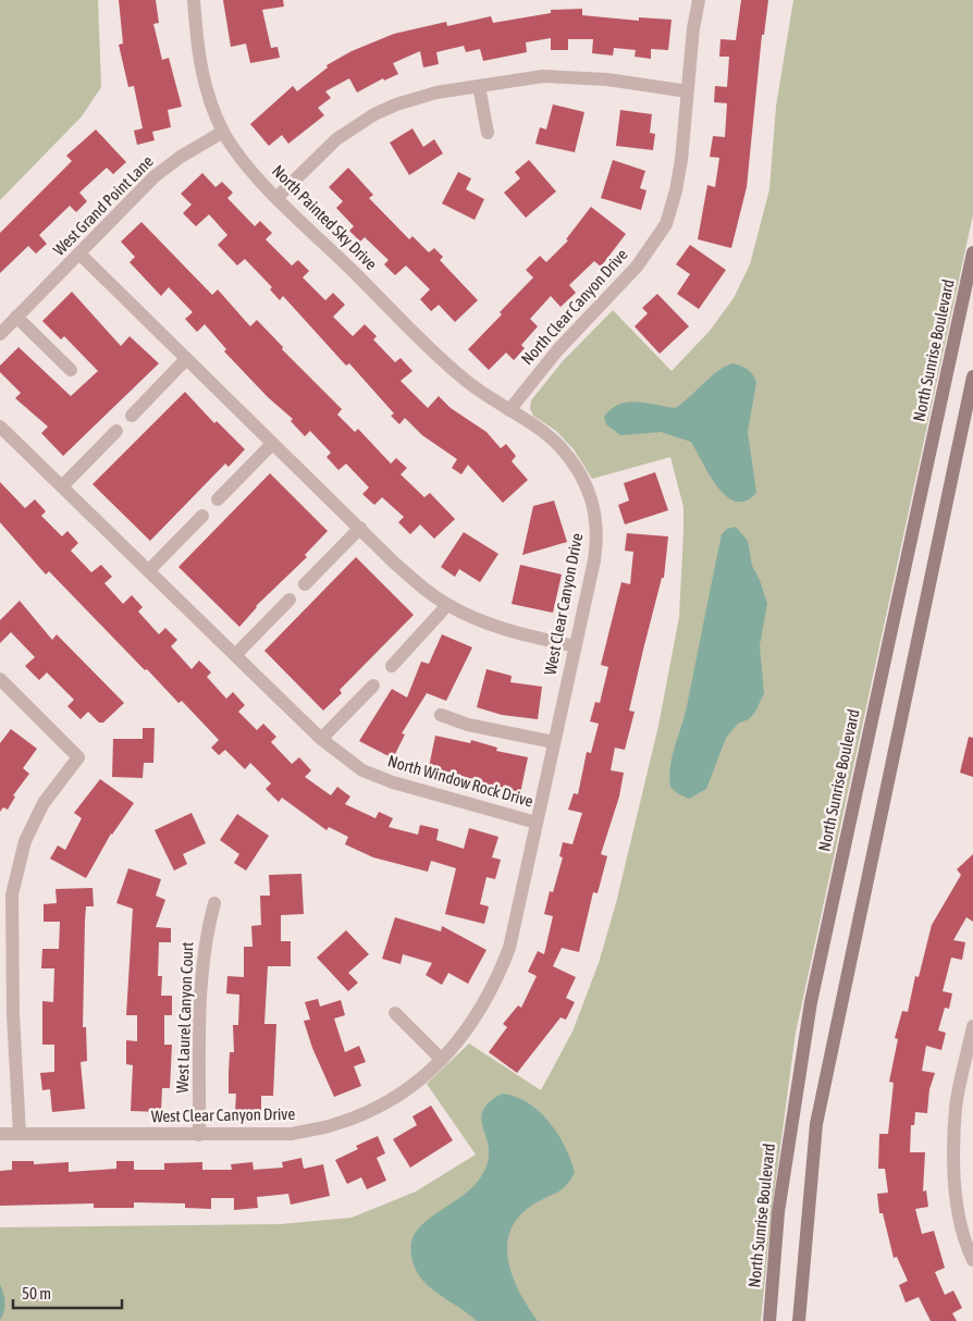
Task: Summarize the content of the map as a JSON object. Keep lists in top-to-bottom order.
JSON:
{
  "streets": {
    "street": [
      "West Grand Point Lane",
      "North Painted Sky Drive",
      "North Clear Canyon Drive",
      "North Sunrise Boulevard",
      "West Clear Canyon Drive",
      "North Window Rock Drive",
      "West Laurel Canyon Court"
    ]
  },
  "crossings": [
    ["West Grand Point Lane", "North Painted Sky Drive"],
    ["North Painted Sky Drive", "North Clear Canyon Drive"],
    ["North Painted Sky Drive", "West Clear Canyon Drive"],
    ["North Clear Canyon Drive", "West Clear Canyon Drive"],
    ["West Clear Canyon Drive", "North Window Rock Drive"],
    ["West Clear Canyon Drive", "West Laurel Canyon Court"]
  ],
  "scale_bar": "50 m"
}
